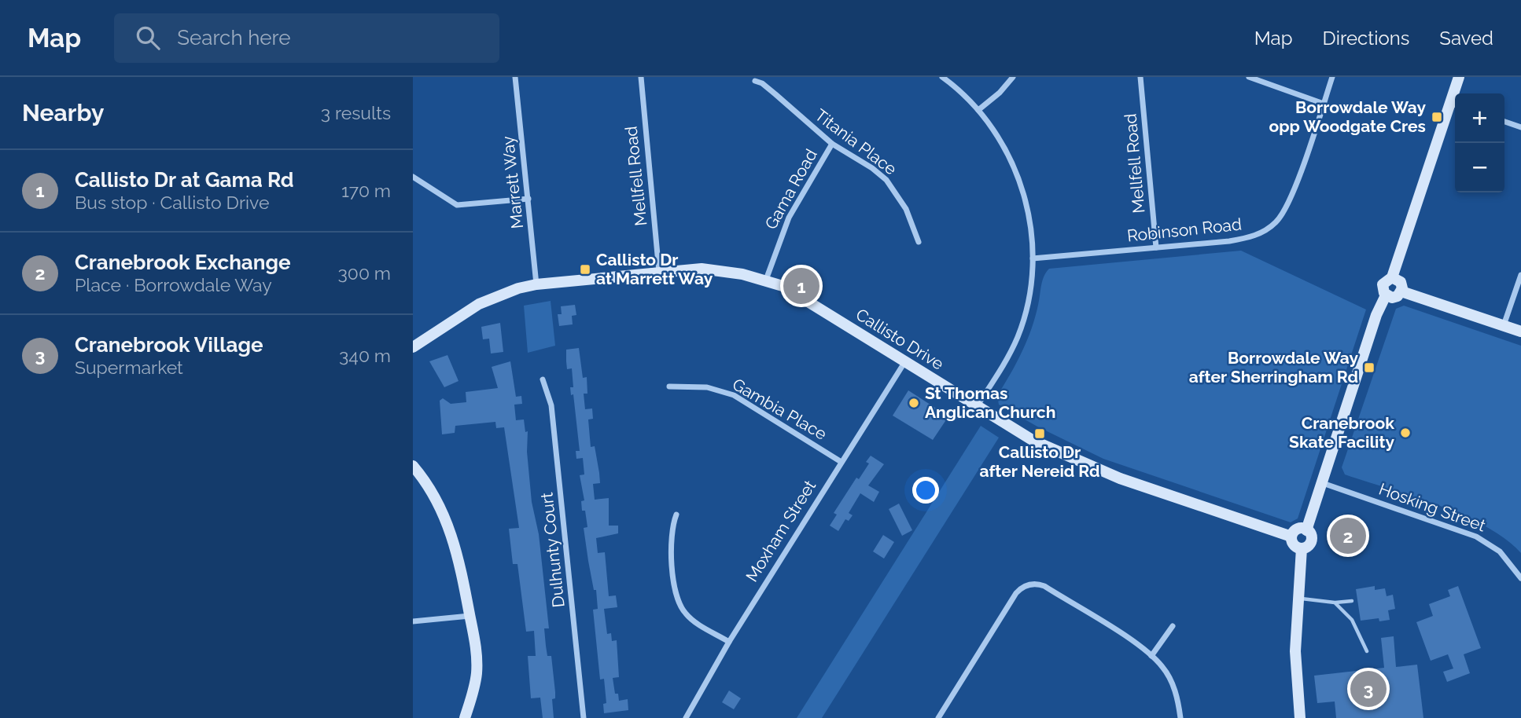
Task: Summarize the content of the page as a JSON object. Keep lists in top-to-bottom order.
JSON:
{
  "streets": {
    "street": [
      "Titania Place",
      "Mellfell Road",
      "Marrett Way",
      "Gama Road",
      "Robinson Road",
      "Callisto Drive",
      "Gambia Place",
      "Hosking Street",
      "Moxham Street",
      "Dulhunty Court"
    ]
  },
  "crossings": [
    ["Titania Place", "Gama Road"],
    ["Mellfell Road", "Robinson Road"],
    ["Mellfell Road", "Callisto Drive"],
    ["Marrett Way", "Callisto Drive"],
    ["Gama Road", "Callisto Drive"],
    ["Callisto Drive", "Moxham Street"],
    ["Gambia Place", "Moxham Street"]
  ],
  "places": {
    "transit": [
      "Borrowdale Way opp Woodgate Cres",
      "Callisto Dr at Marrett Way",
      "Borrowdale Way after Sherringham Rd",
      "Callisto Dr after Nereid Rd"
    ],
    "other": ["St Thomas Anglican Church", "Cranebrook Skate Facility"]
  },
  "page": {
    "header": "Map",
    "search": "Search here",
    "nav": ["Map", "Directions", "Saved"],
    "heading": ["Nearby", "3 results"],
    "map_buttons": ["+", "−"],
    "list": [
      {
        "mark": "1",
        "name": "Callisto Dr at Gama Rd",
        "note": "Bus stop · Callisto Drive",
        "value": "170 m"
      },
      {
        "mark": "2",
        "name": "Cranebrook Exchange",
        "note": "Place · Borrowdale Way",
        "value": "300 m"
      },
      {
        "mark": "3",
        "name": "Cranebrook Village",
        "note": "Supermarket",
        "value": "340 m"
      }
    ],
    "pins": ["1", "2", "3"]
  }
}
